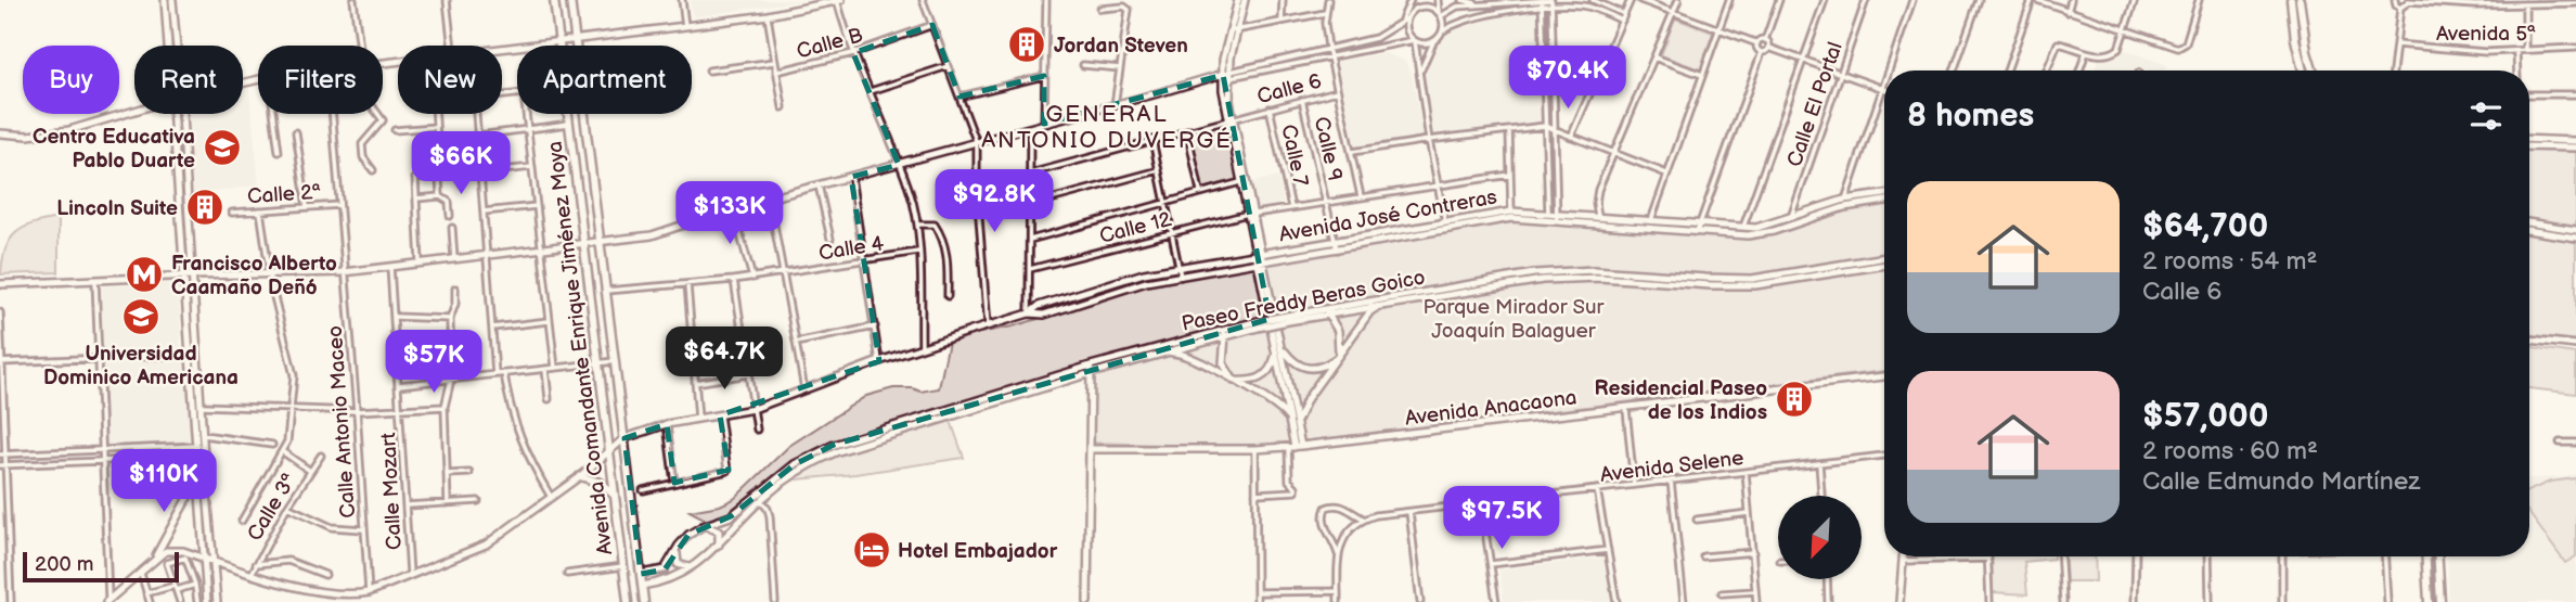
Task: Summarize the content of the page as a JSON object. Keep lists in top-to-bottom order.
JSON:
{
  "streets": {
    "main road": [
      "Avenida José Contreras",
      "Paseo Freddy Beras Goico",
      "Avenida Comandante Enrique Jiménez Moya",
      "Avenida Anacaona"
    ],
    "street": [
      "Avenida 5ª",
      "Calle B",
      "Calle 6",
      "Calle El Portal",
      "Calle 9",
      "Calle 7",
      "Calle 2ª",
      "Calle 12",
      "Calle 4",
      "Calle Antonio Maceo",
      "Avenida Selene",
      "Calle Mozart",
      "Calle 3ª"
    ]
  },
  "crossings": [
    ["Calle 6", "Calle 9"],
    ["Calle 6", "Calle 7"],
    ["Calle El Portal", "Avenida José Contreras"],
    ["Calle 9", "Avenida José Contreras"],
    ["Calle 9", "Calle 12"],
    ["Calle 7", "Calle 12"],
    ["Calle 2ª", "Calle Antonio Maceo"],
    ["Avenida José Contreras", "Avenida Comandante Enrique Jiménez Moya"],
    ["Avenida José Contreras", "Calle Antonio Maceo"],
    ["Avenida José Contreras", "Calle Mozart"],
    ["Avenida José Contreras", "Calle 3ª"],
    ["Calle 4", "Avenida Comandante Enrique Jiménez Moya"],
    ["Paseo Freddy Beras Goico", "Avenida Comandante Enrique Jiménez Moya"]
  ],
  "districts": ["GENERAL ANTONIO DUVERGÉ"],
  "parks": ["Parque Mirador Sur Joaquín Balaguer"],
  "places": {
    "building": ["Jordan Steven", "Lincoln Suite", "Residencial Paseo de los Indios"],
    "school or university": ["Centro Educativa Pablo Duarte", "Universidad Dominico Americana"],
    "metro station": ["Francisco Alberto Caamaño Deñó"],
    "hotel": ["Hotel Embajador"]
  },
  "scale_bar": "200 m",
  "north": "bottom left",
  "page": {
    "price": [
      "$70.4K",
      "$66K",
      "$92.8K",
      "$133K",
      "$64.7K",
      "$57K",
      "$110K",
      "$97.5K"
    ],
    "chip": [
      "Buy",
      "Rent",
      "Filters",
      "New",
      "Apartment"
    ],
    "heading": "8 homes",
    "list": [
      {
        "name": "$64,700",
        "note": "2 rooms · 54 m² · Calle 6"
      },
      {
        "name": "$57,000",
        "note": "2 rooms · 60 m² · Calle Edmundo Martínez"
      }
    ],
    "scale": "200 m"
  }
}
